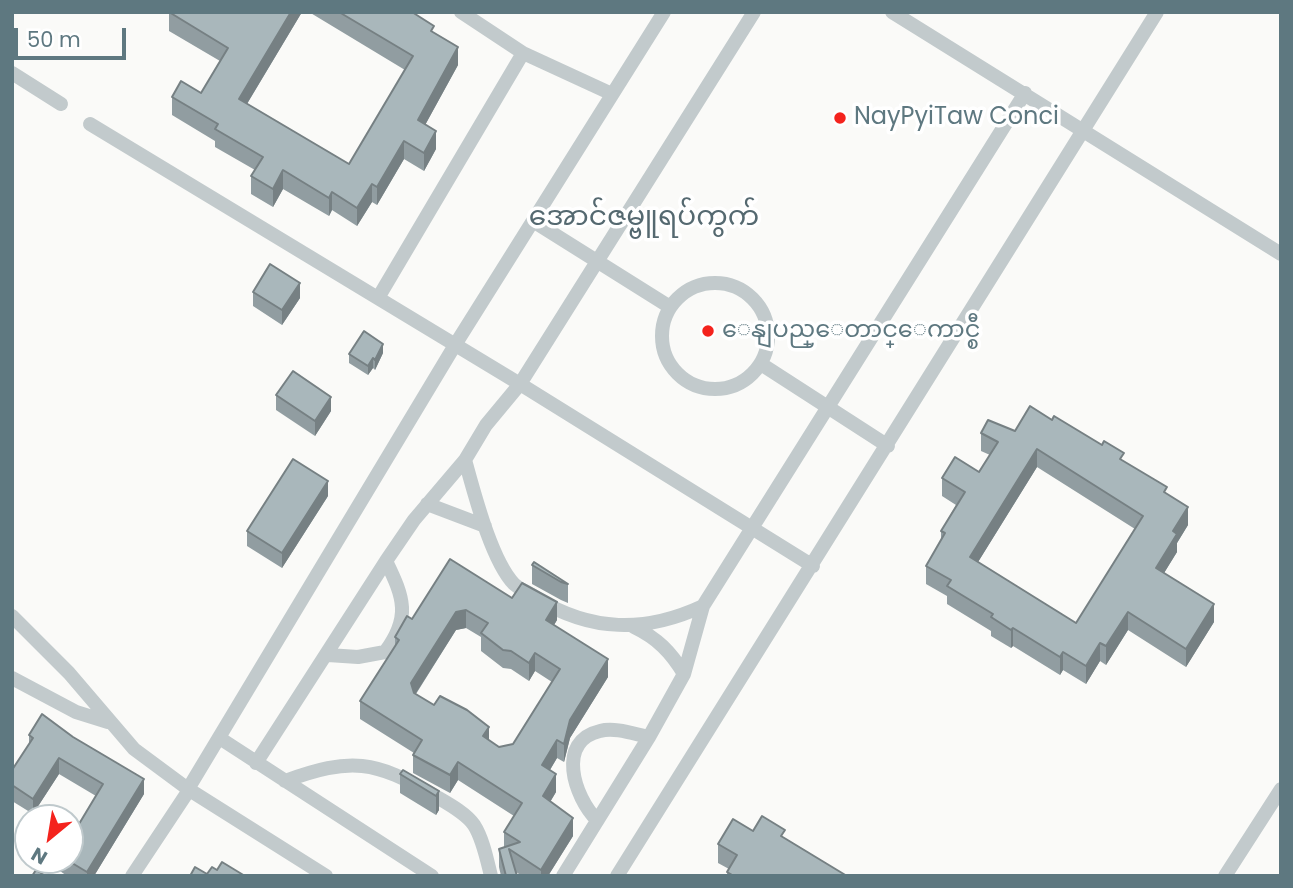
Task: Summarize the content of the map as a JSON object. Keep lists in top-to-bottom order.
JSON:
{
  "districts": ["အောင်ဇမ္ဗူရပ်ကွက်"],
  "places": ["NayPyiTaw Conci", "ေနျပည္ေတာင္ေကာင္စီ"],
  "scale_bar": "50 m",
  "north": "bottom left"
}
